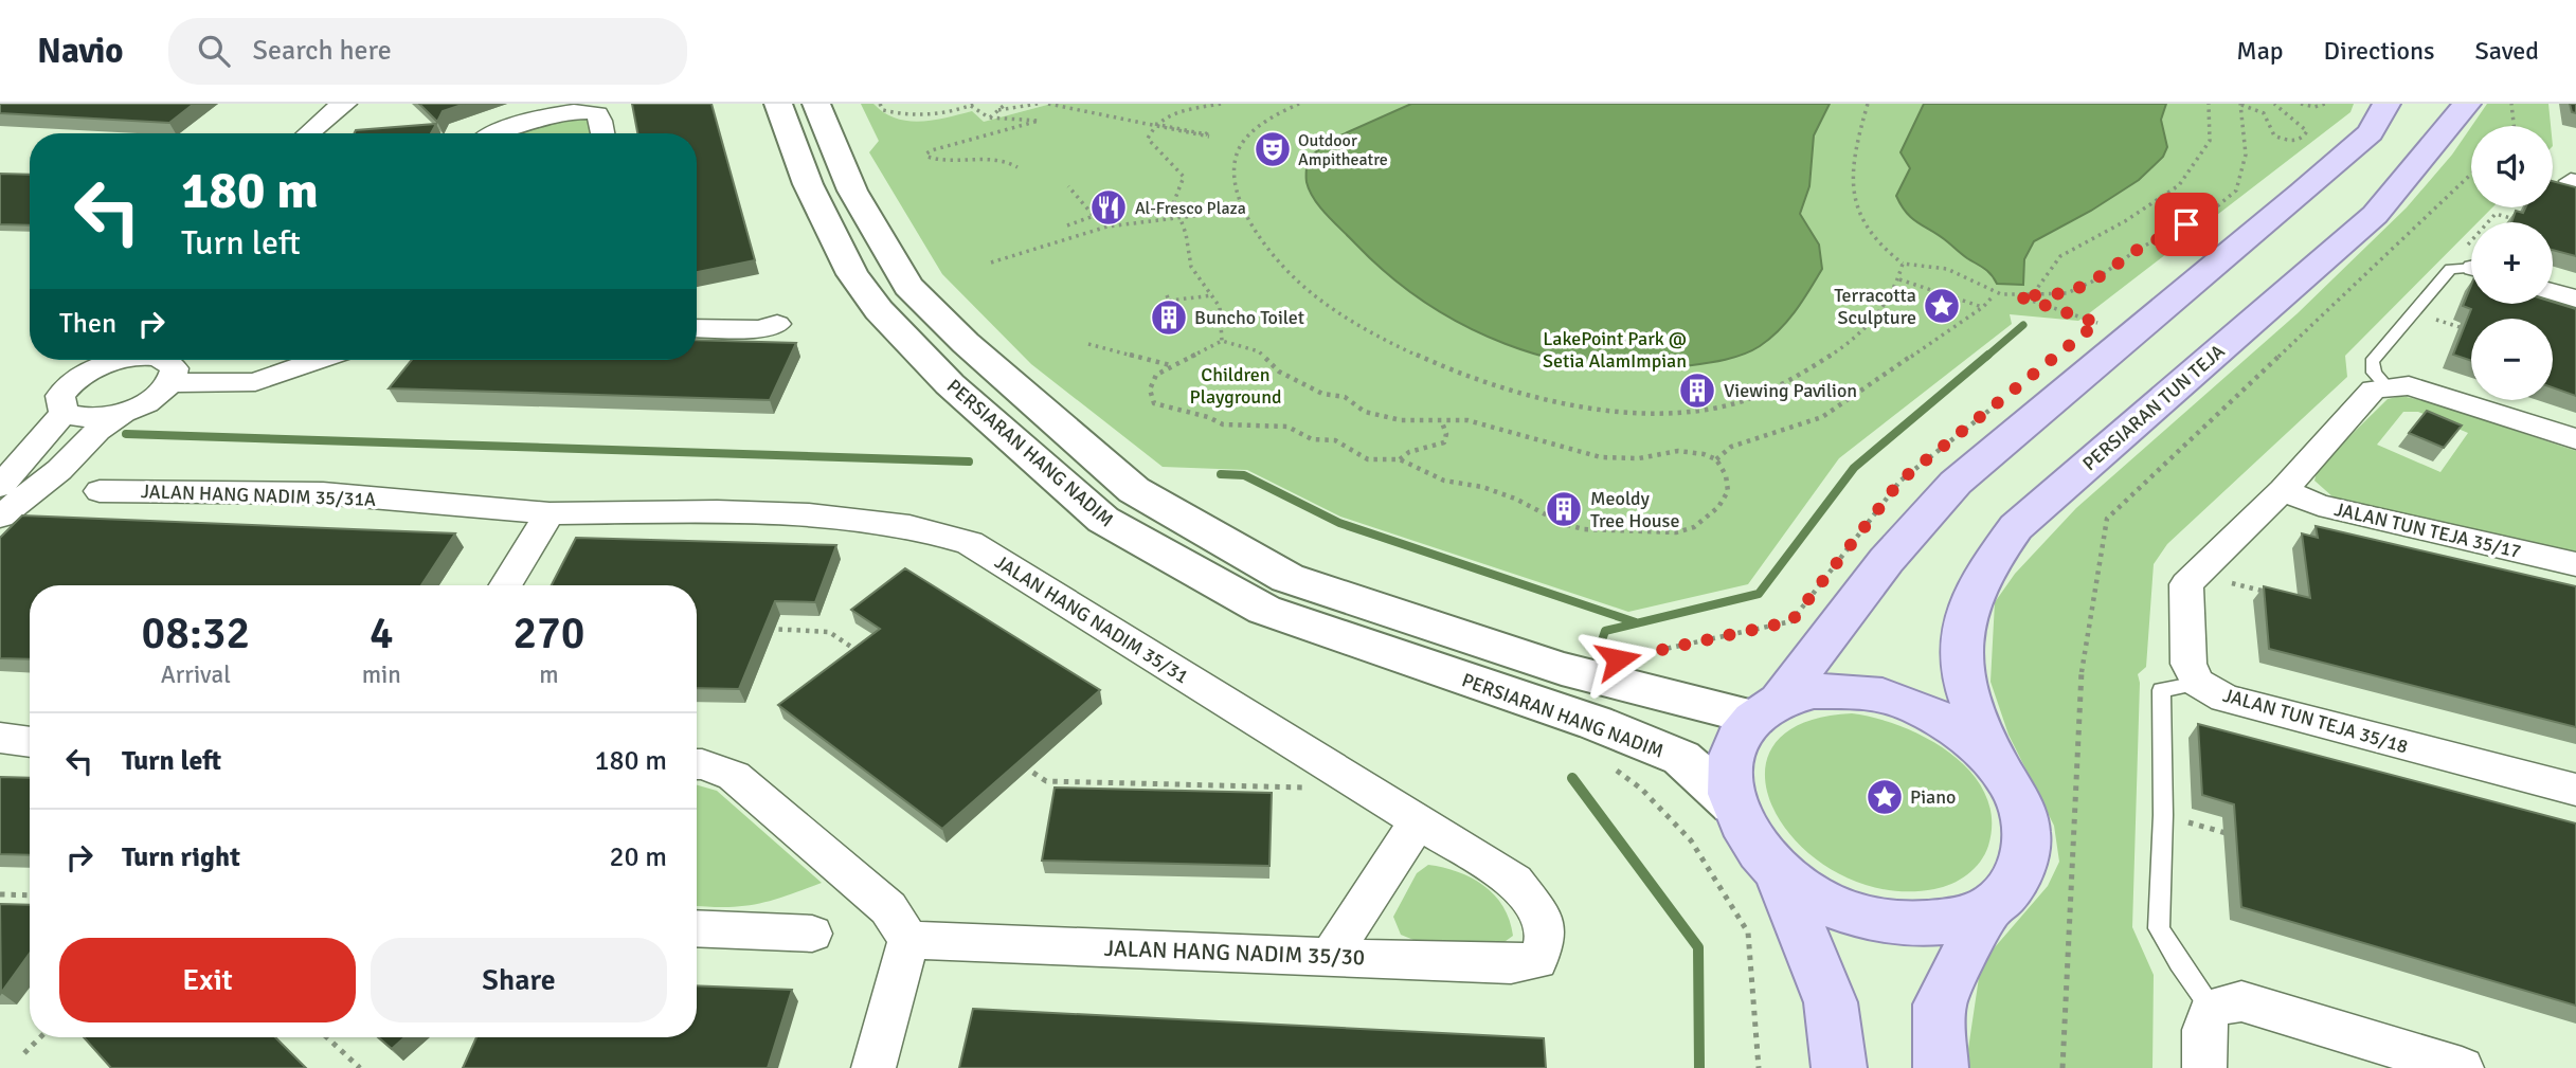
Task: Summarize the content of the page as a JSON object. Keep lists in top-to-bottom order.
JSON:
{
  "streets": {
    "main road": ["PERSIARAN TUN TEJA"],
    "street": [
      "PERSIARAN HANG NADIM",
      "JALAN HANG NADIM 35/31A",
      "JALAN TUN TEJA 35/17",
      "JALAN HANG NADIM 35/31",
      "JALAN TUN TEJA 35/18",
      "JALAN HANG NADIM 35/30"
    ]
  },
  "crossings": [
    ["JALAN HANG NADIM 35/31A", "JALAN HANG NADIM 35/31"],
    ["JALAN TUN TEJA 35/17", "JALAN TUN TEJA 35/18"],
    ["JALAN HANG NADIM 35/31", "JALAN HANG NADIM 35/30"]
  ],
  "parks": ["LakePoint Park @ Setia AlamImpian", "Children Playground"],
  "places": {
    "theatre": ["Outdoor Ampitheatre"],
    "restaurant": ["Al-Fresco Plaza"],
    "place": ["Terracotta Sculpture", "Piano"],
    "building": ["Buncho Toilet", "Viewing Pavilion", "Meoldy Tree House"]
  },
  "page": {
    "header": "Navio",
    "search": "Search here",
    "nav": ["Map", "Directions", "Saved"],
    "map_buttons": ["+", "−"],
    "turn": ["180 m", "Turn left"],
    "then": "Then",
    "eta": [
      "08:32",
      "Arrival",
      "4",
      "min",
      "270",
      "m"
    ],
    "list": [
      {
        "name": "Turn left",
        "value": "180 m"
      },
      {
        "name": "Turn right",
        "value": "20 m"
      }
    ],
    "buttons": ["Exit", "Share"]
  }
}
